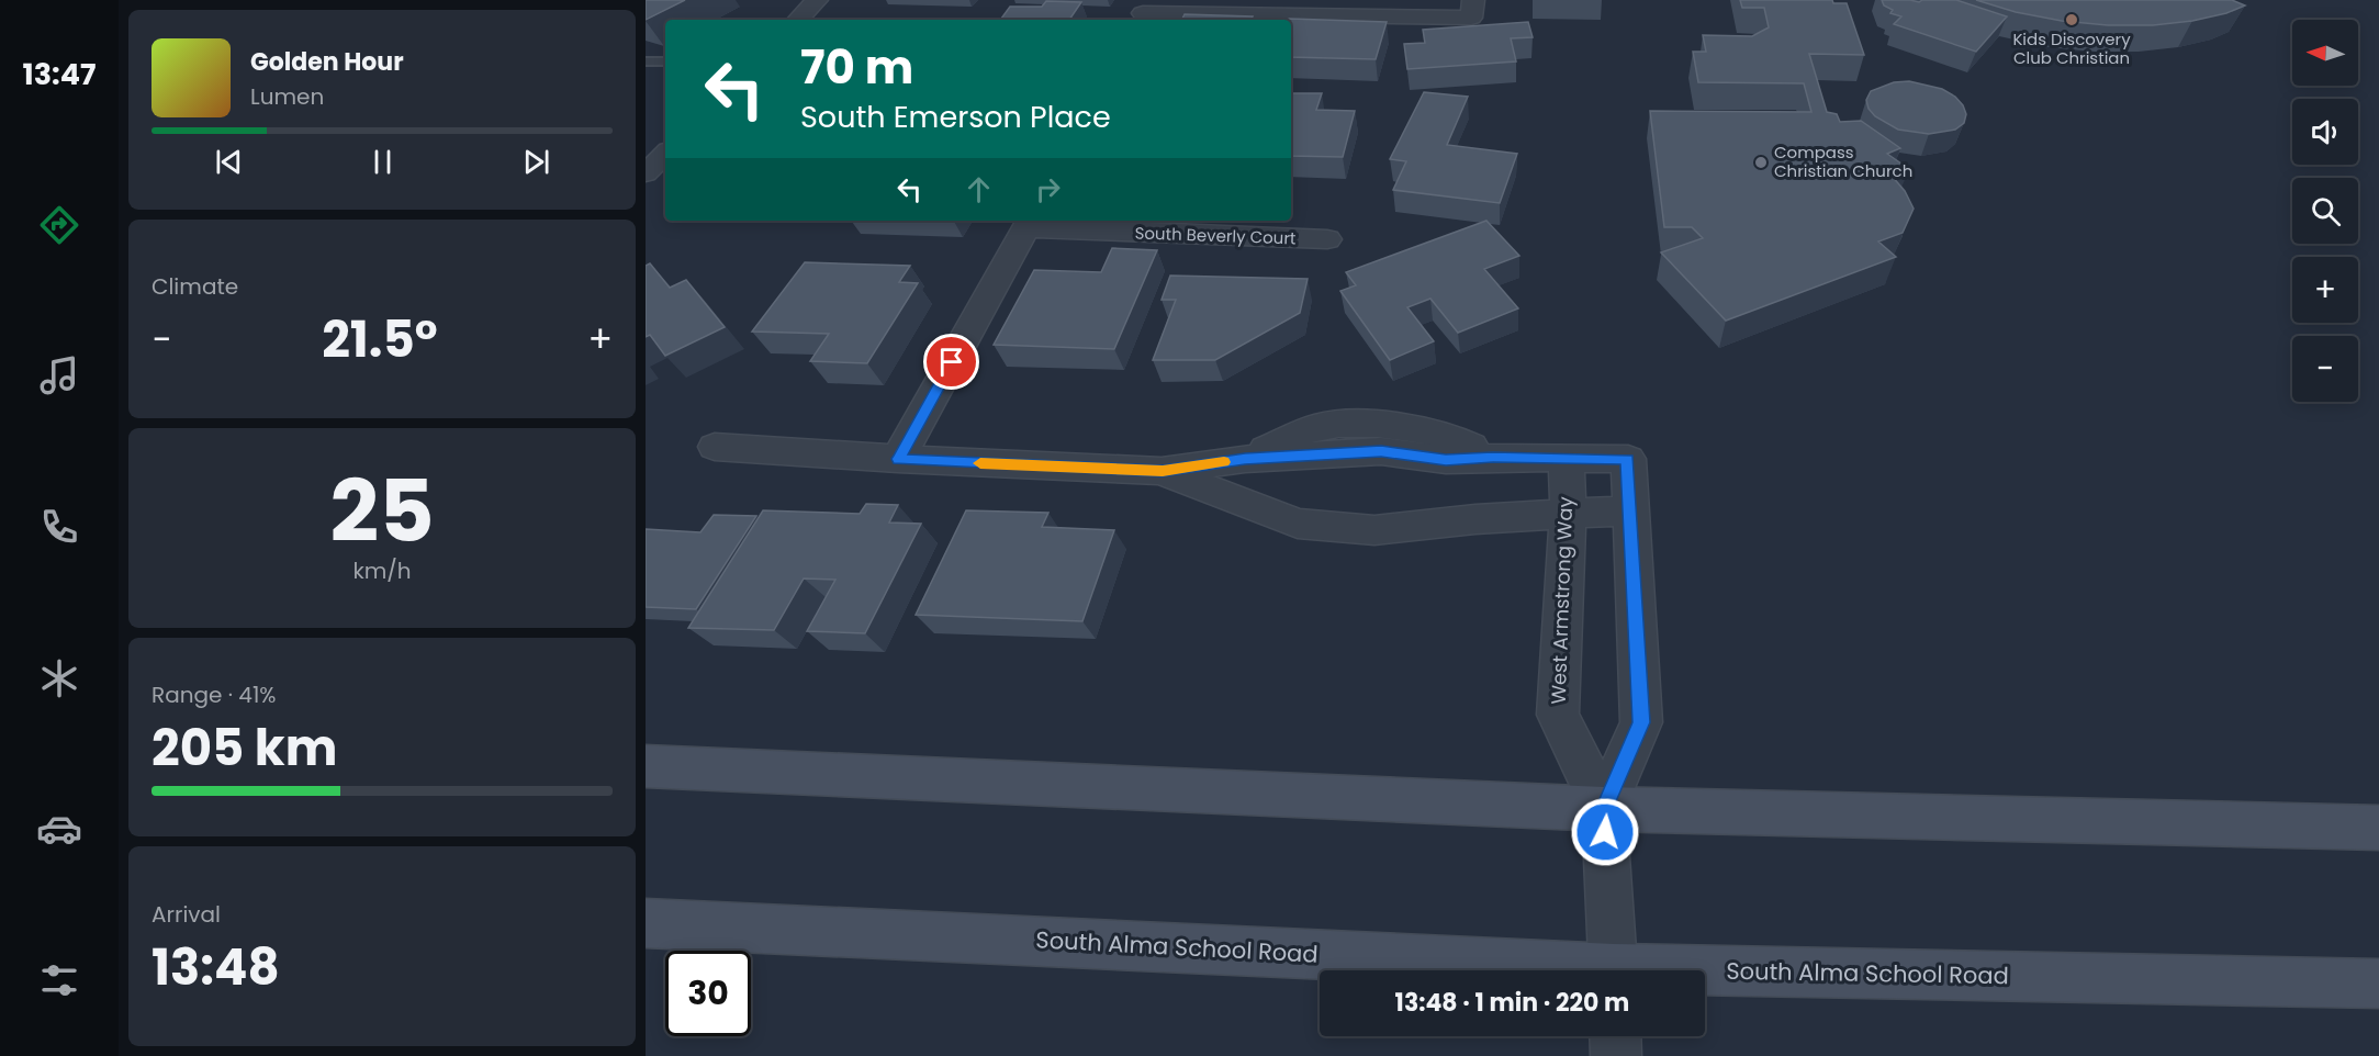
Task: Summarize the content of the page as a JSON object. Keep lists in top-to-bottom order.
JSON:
{
  "streets": {
    "main road": ["South Alma School Road"],
    "street": ["South Beverly Court", "West Armstrong Way"]
  },
  "places": ["Kids Discovery Club Christian", "Compass Christian Church"],
  "north": "left",
  "page": {
    "tabs": "13:47",
    "map_buttons": ["+", "−"],
    "turn": ["70 m", "South Emerson Place"],
    "song": ["Golden Hour", "Lumen"],
    "tile": [
      "Climate",
      ["25", "km/h"],
      ["Range · 41%", "205 km"],
      ["Arrival", "13:48"]
    ],
    "heat": ["−", "21.5°", "+"],
    "limit": "30",
    "trip": "13:48 · 1 min · 220 m"
  }
}
